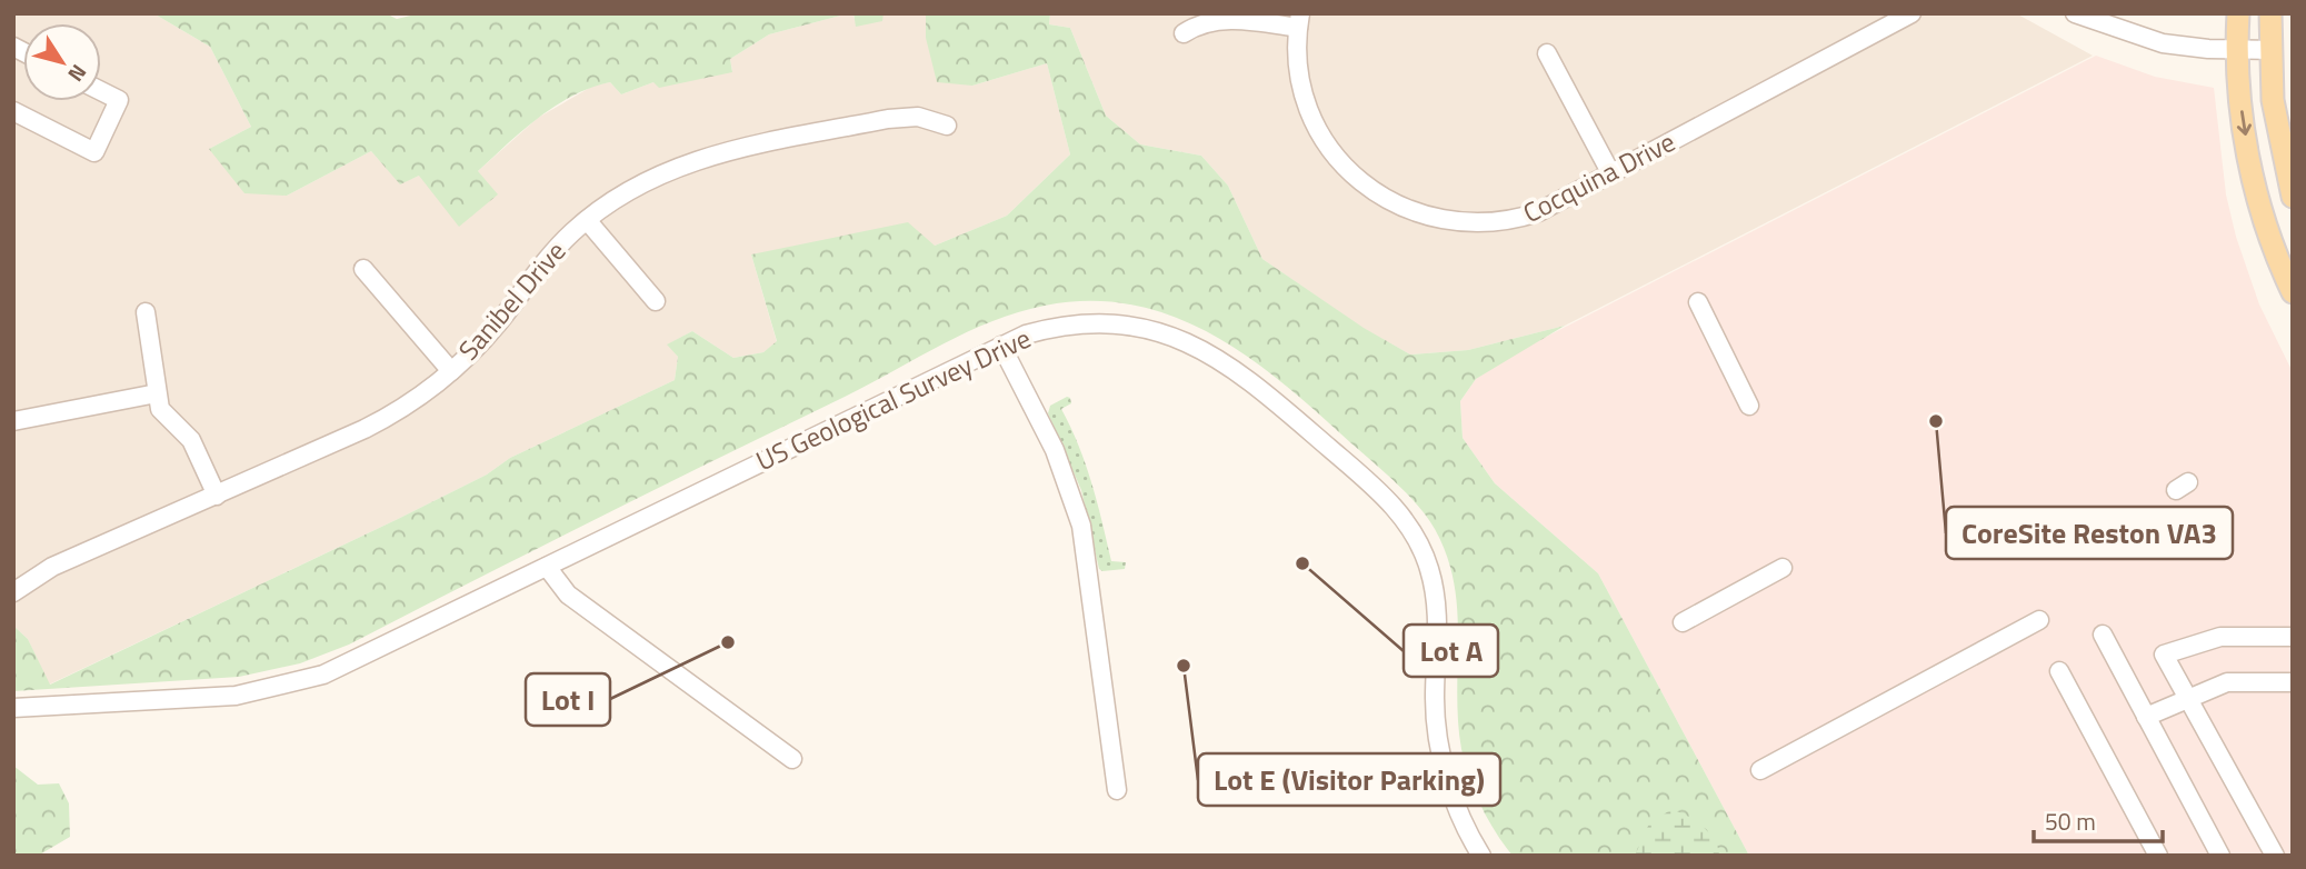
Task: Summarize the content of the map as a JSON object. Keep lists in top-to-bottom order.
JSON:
{
  "streets": {
    "street": ["Cocquina Drive", "Sanibel Drive", "US Geological Survey Drive"]
  },
  "places": [
    "CoreSite Reston VA3",
    "Lot A",
    "Lot I",
    "Lot E (Visitor Parking)"
  ],
  "scale_bar": "50 m",
  "north": "bottom right"
}
